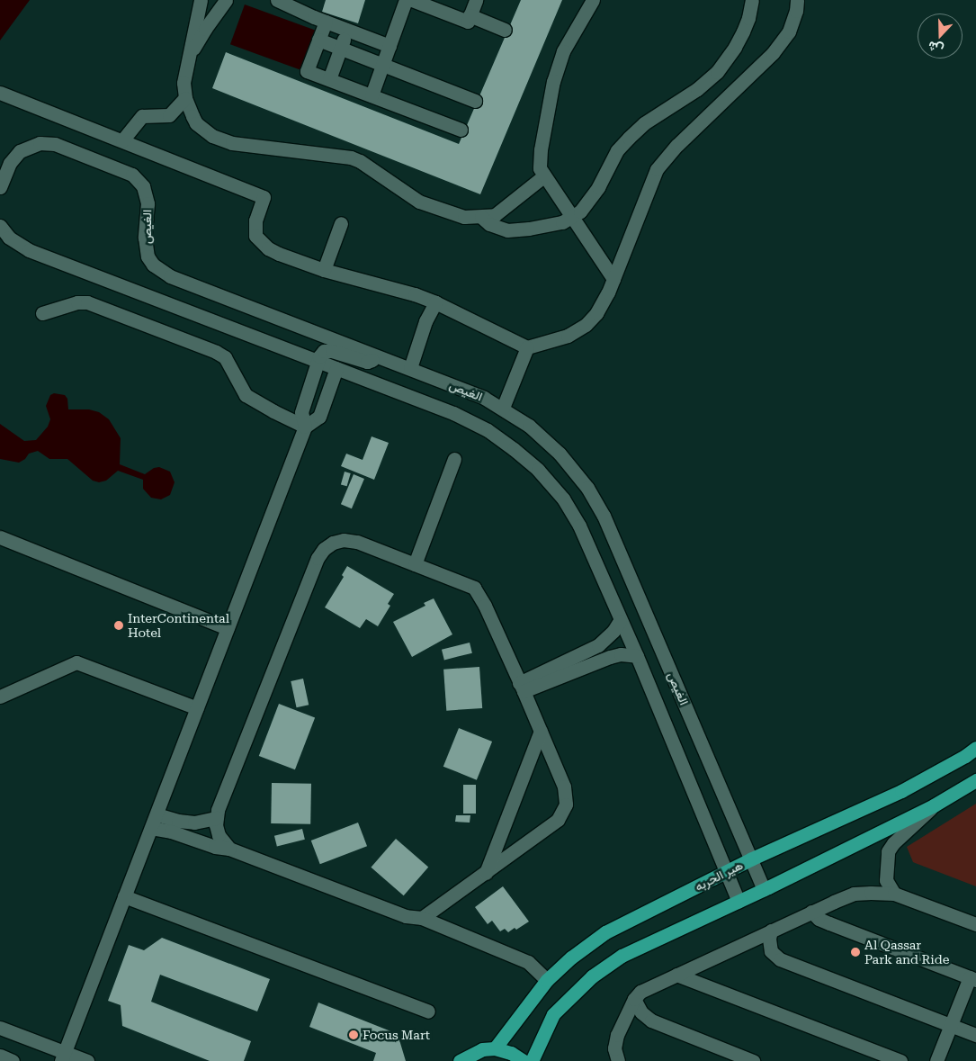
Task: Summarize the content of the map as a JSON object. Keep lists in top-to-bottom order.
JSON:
{
  "streets": {
    "main road": ["هير الحربه"],
    "street": ["الغيص"]
  },
  "crossings": [
    ["الغيص", "هير الحربه"]
  ],
  "places": ["InterContinental Hotel", "Al Qassar Park and Ride", "Focus Mart"],
  "north": "bottom"
}
